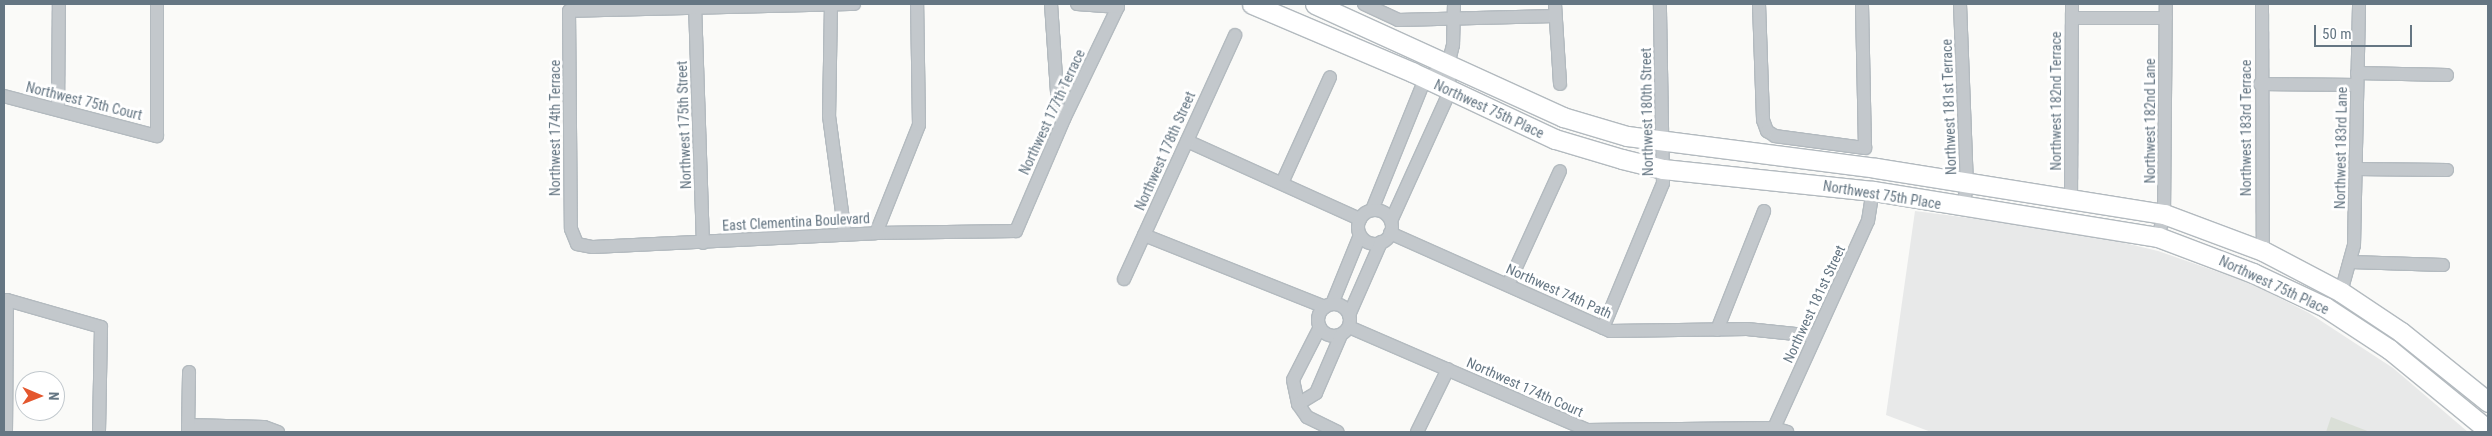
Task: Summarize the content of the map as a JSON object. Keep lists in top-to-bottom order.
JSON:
{
  "streets": {
    "street": [
      "Northwest 75th Court",
      "Northwest 182nd Terrace",
      "Northwest 181st Terrace",
      "Northwest 75th Place",
      "Northwest 177th Terrace",
      "Northwest 180th Street",
      "Northwest 182nd Lane",
      "Northwest 175th Street",
      "Northwest 174th Terrace",
      "Northwest 183rd Terrace",
      "Northwest 183rd Lane",
      "Northwest 178th Street",
      "East Clementina Boulevard",
      "Northwest 74th Path",
      "Northwest 181st Street",
      "Northwest 174th Court"
    ]
  },
  "crossings": [
    ["Northwest 182nd Terrace", "Northwest 75th Place"],
    ["Northwest 181st Terrace", "Northwest 75th Place"],
    ["Northwest 75th Place", "Northwest 180th Street"],
    ["Northwest 75th Place", "Northwest 182nd Lane"],
    ["Northwest 75th Place", "Northwest 183rd Terrace"],
    ["Northwest 75th Place", "Northwest 183rd Lane"],
    ["Northwest 75th Place", "Northwest 181st Street"],
    ["Northwest 177th Terrace", "East Clementina Boulevard"],
    ["Northwest 180th Street", "Northwest 74th Path"],
    ["Northwest 175th Street", "Northwest 174th Terrace"],
    ["Northwest 175th Street", "East Clementina Boulevard"],
    ["Northwest 174th Terrace", "East Clementina Boulevard"],
    ["Northwest 74th Path", "Northwest 181st Street"],
    ["Northwest 181st Street", "Northwest 174th Court"]
  ],
  "scale_bar": "50 m",
  "north": "right"
}
